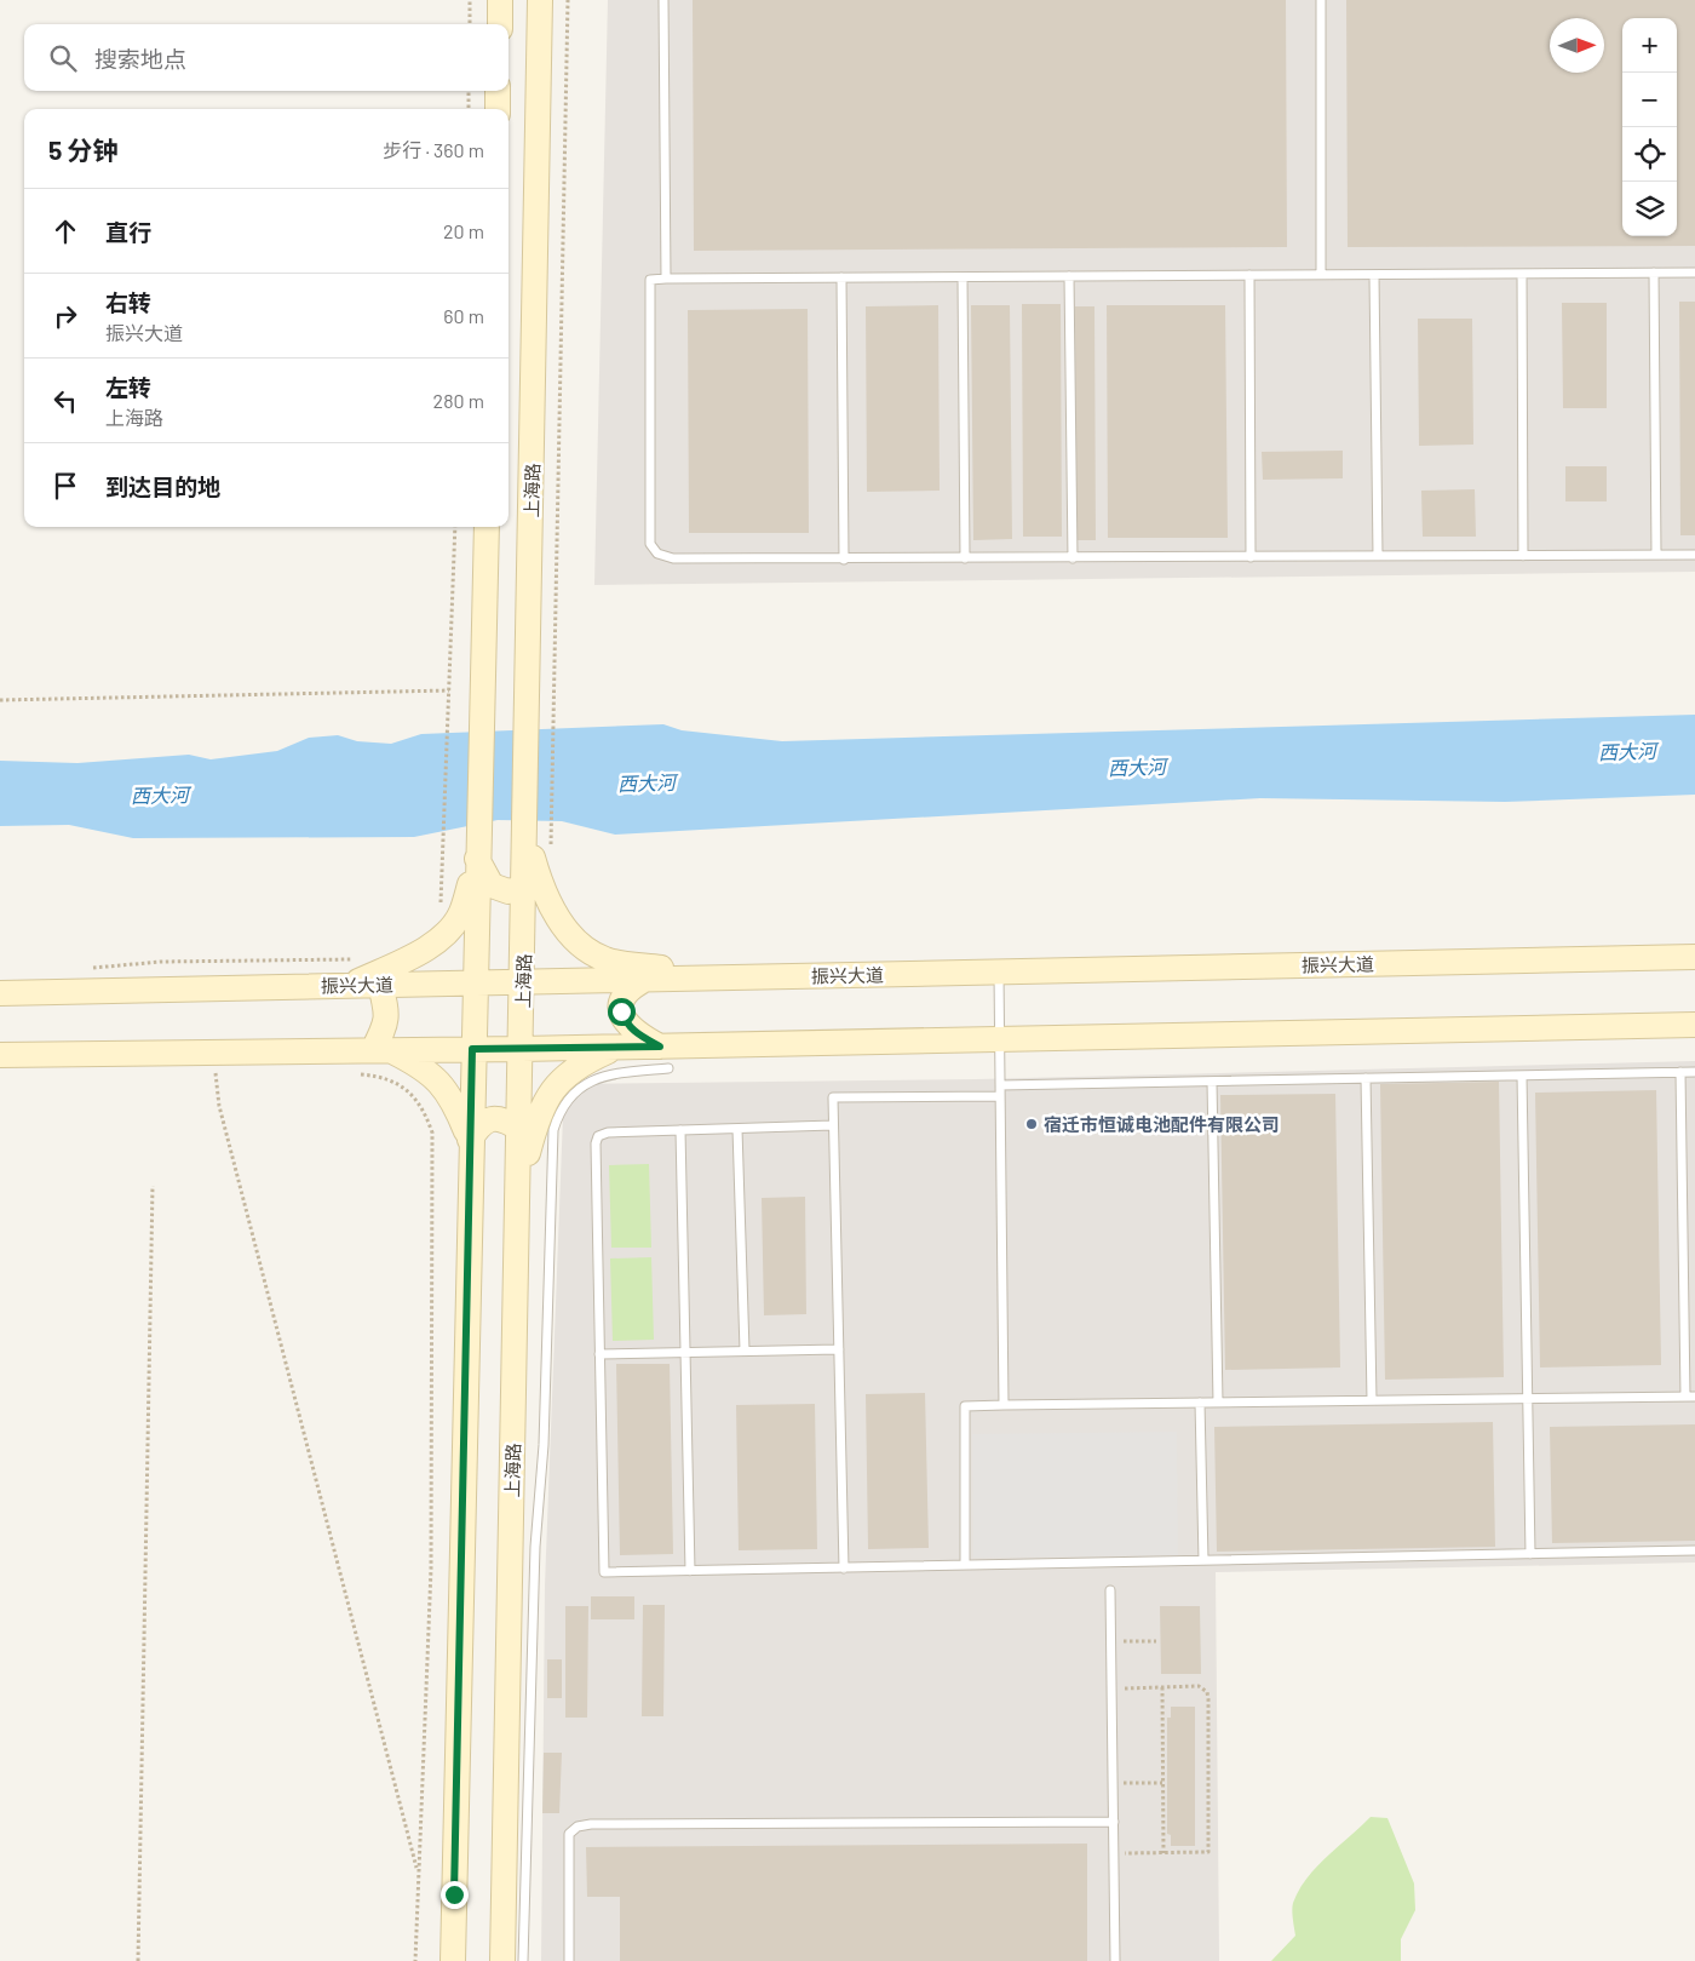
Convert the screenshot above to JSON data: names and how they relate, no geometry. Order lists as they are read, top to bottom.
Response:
{
  "streets": {
    "main road": ["上海路", "振兴大道"]
  },
  "crossings": [
    ["上海路", "振兴大道"]
  ],
  "water": ["西大河"],
  "places": ["宿迁市恒诚电池配件有限公司"],
  "north": "right",
  "page": {
    "map_buttons": ["+", "−"],
    "search": "搜索地点",
    "heading": ["5 分钟", "步行 · 360 m"],
    "list": [
      ["直行", "20 m"],
      ["右转", "振兴大道", "60 m"],
      ["左转", "上海路", "280 m"],
      "到达目的地"
    ]
  }
}
